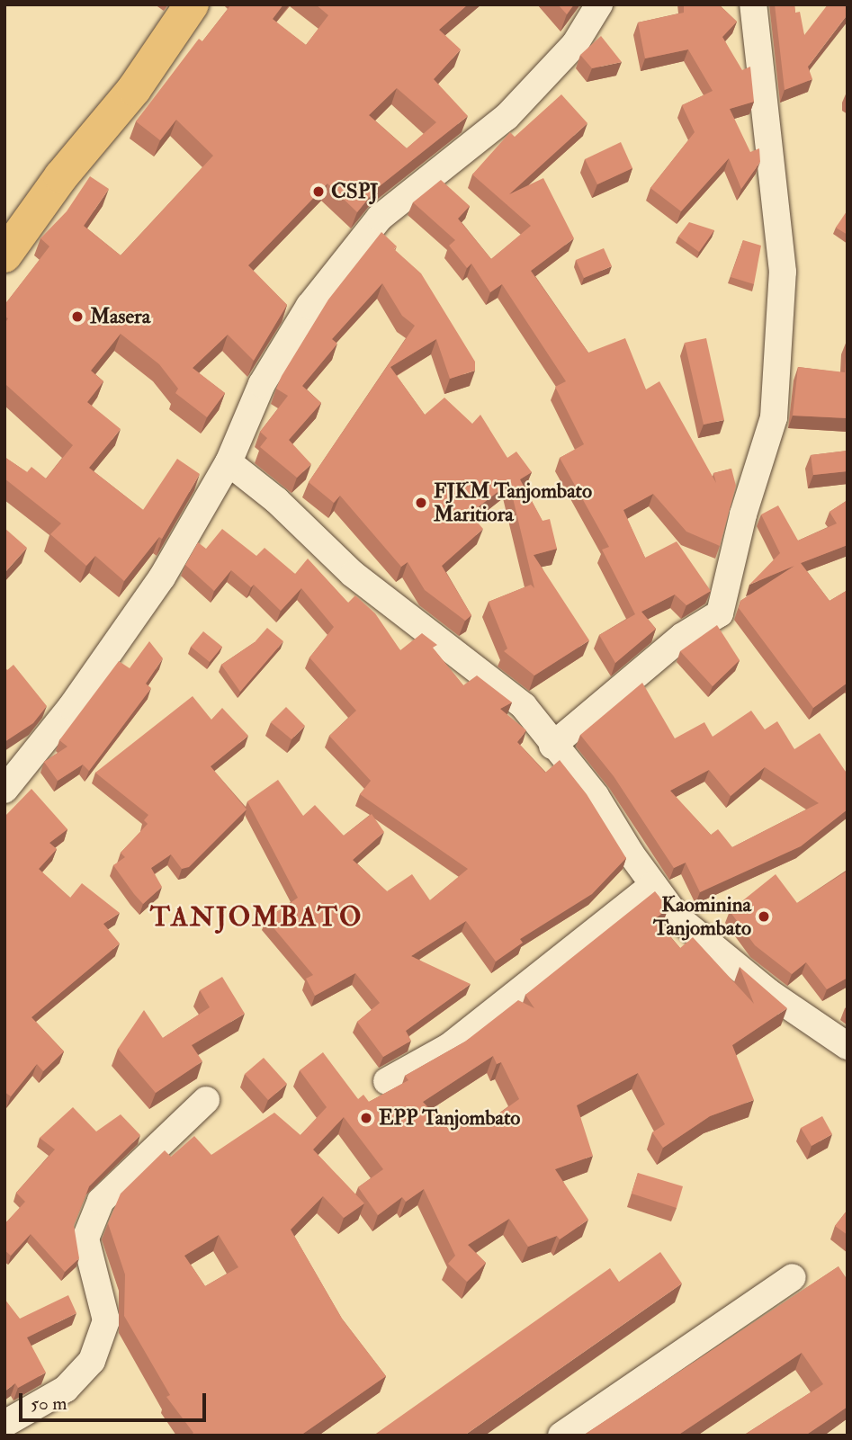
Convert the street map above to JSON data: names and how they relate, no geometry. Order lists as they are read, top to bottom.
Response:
{
  "districts": ["TANJOMBATO"],
  "places": [
    "CSPJ",
    "Masera",
    "FJKM Tanjombato Maritiora",
    "Kaominina Tanjombato",
    "EPP Tanjombato"
  ],
  "scale_bar": "50 m"
}
